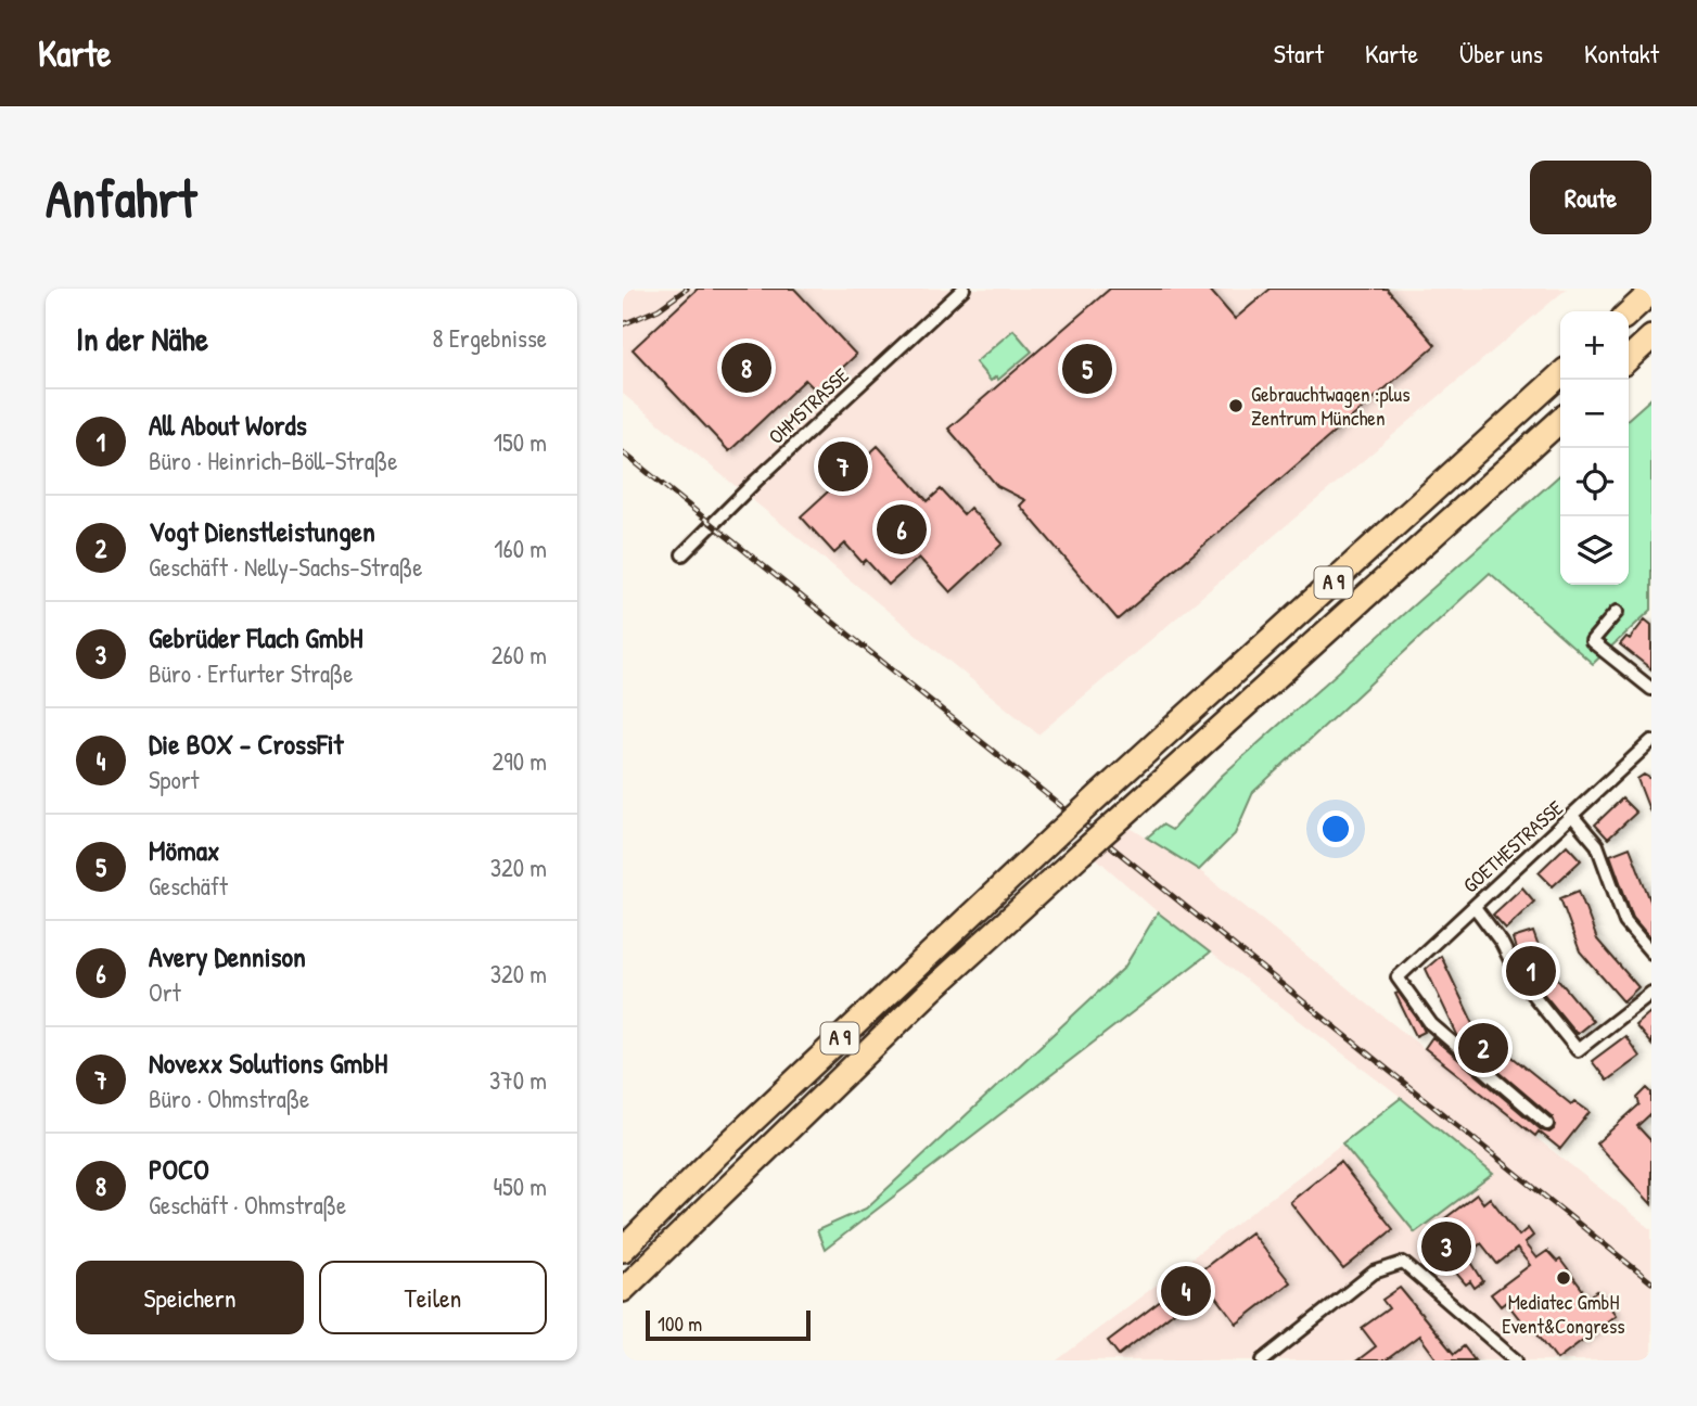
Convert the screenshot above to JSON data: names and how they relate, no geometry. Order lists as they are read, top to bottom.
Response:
{
  "streets": {
    "highway": ["A 9"],
    "street": ["OHMSTRASSE", "GOETHESTRASSE"]
  },
  "places": ["Gebrauchtwagen :plus Zentrum München", "Mediatec GmbH Event&Congress"],
  "scale_bar": "100 m",
  "page": {
    "header": "Karte",
    "nav": [
      "Start",
      "Karte",
      "Über uns",
      "Kontakt"
    ],
    "buttons": [
      "Route",
      ["Speichern", "Teilen"]
    ],
    "title": "Anfahrt",
    "heading": ["In der Nähe", "8 Ergebnisse"],
    "map_buttons": ["+", "−"],
    "pins": [
      "8",
      "5",
      "7",
      "6",
      "1",
      "2",
      "3",
      "4"
    ],
    "list": [
      {
        "mark": "1",
        "name": "All About Words",
        "note": "Büro · Heinrich-Böll-Straße",
        "value": "150 m"
      },
      {
        "mark": "2",
        "name": "Vogt Dienstleistungen",
        "note": "Geschäft · Nelly-Sachs-Straße",
        "value": "160 m"
      },
      {
        "mark": "3",
        "name": "Gebrüder Flach GmbH",
        "note": "Büro · Erfurter Straße",
        "value": "260 m"
      },
      {
        "mark": "4",
        "name": "Die BOX - CrossFit",
        "note": "Sport",
        "value": "290 m"
      },
      {
        "mark": "5",
        "name": "Mömax",
        "note": "Geschäft",
        "value": "320 m"
      },
      {
        "mark": "6",
        "name": "Avery Dennison",
        "note": "Ort",
        "value": "320 m"
      },
      {
        "mark": "7",
        "name": "Novexx Solutions GmbH",
        "note": "Büro · Ohmstraße",
        "value": "370 m"
      },
      {
        "mark": "8",
        "name": "POCO",
        "note": "Geschäft · Ohmstraße",
        "value": "450 m"
      }
    ],
    "scale": "100 m"
  }
}
